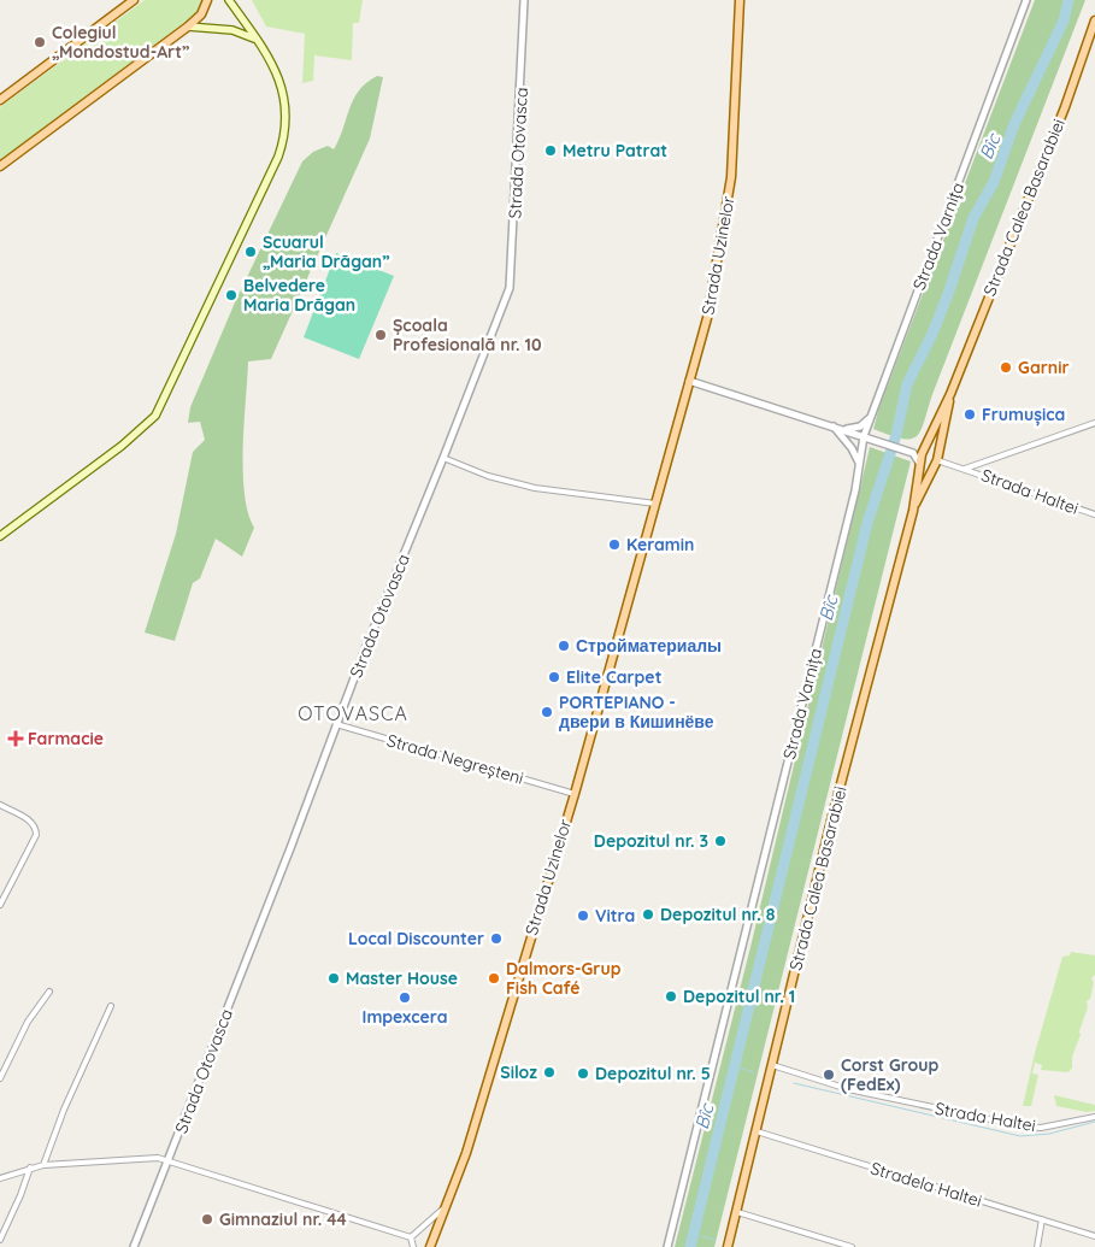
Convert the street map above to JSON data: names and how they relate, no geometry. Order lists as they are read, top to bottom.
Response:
{
  "streets": {
    "main road": ["Strada Calea Basarabiei", "Strada Uzinelor"],
    "street": [
      "Strada Otovasca",
      "Strada Varnița",
      "Strada Haltei",
      "Strada Negreșteni",
      "Stradela Haltei"
    ]
  },
  "crossings": [
    ["Strada Otovasca", "Strada Negreșteni"],
    ["Strada Calea Basarabiei", "Strada Haltei"],
    ["Strada Calea Basarabiei", "Stradela Haltei"],
    ["Strada Uzinelor", "Strada Negreșteni"]
  ],
  "districts": ["OTOVASCA"],
  "water": ["Bîc"],
  "places": {
    "other": [
      "Colegiul „Mondostud-Art”",
      "Metru Patrat",
      "Scuarul „Maria Drăgan”",
      "Belvedere Maria Drăgan",
      "Școala Profesională nr. 10",
      "Garnir",
      "Frumușica",
      "Keramin",
      "Стройматериалы",
      "Elite Carpet",
      "PORTEPIANO - двери в Кишинёве",
      "Depozitul nr. 3",
      "Depozitul nr. 8",
      "Vitra",
      "Local Discounter",
      "Master House",
      "Dalmors-Grup Fish Café",
      "Depozitul nr. 1",
      "Impexcera",
      "Siloz",
      "Depozitul nr. 5",
      "Corst Group (FedEx)",
      "Gimnaziul nr. 44"
    ],
    "health": ["Farmacie"]
  }
}
